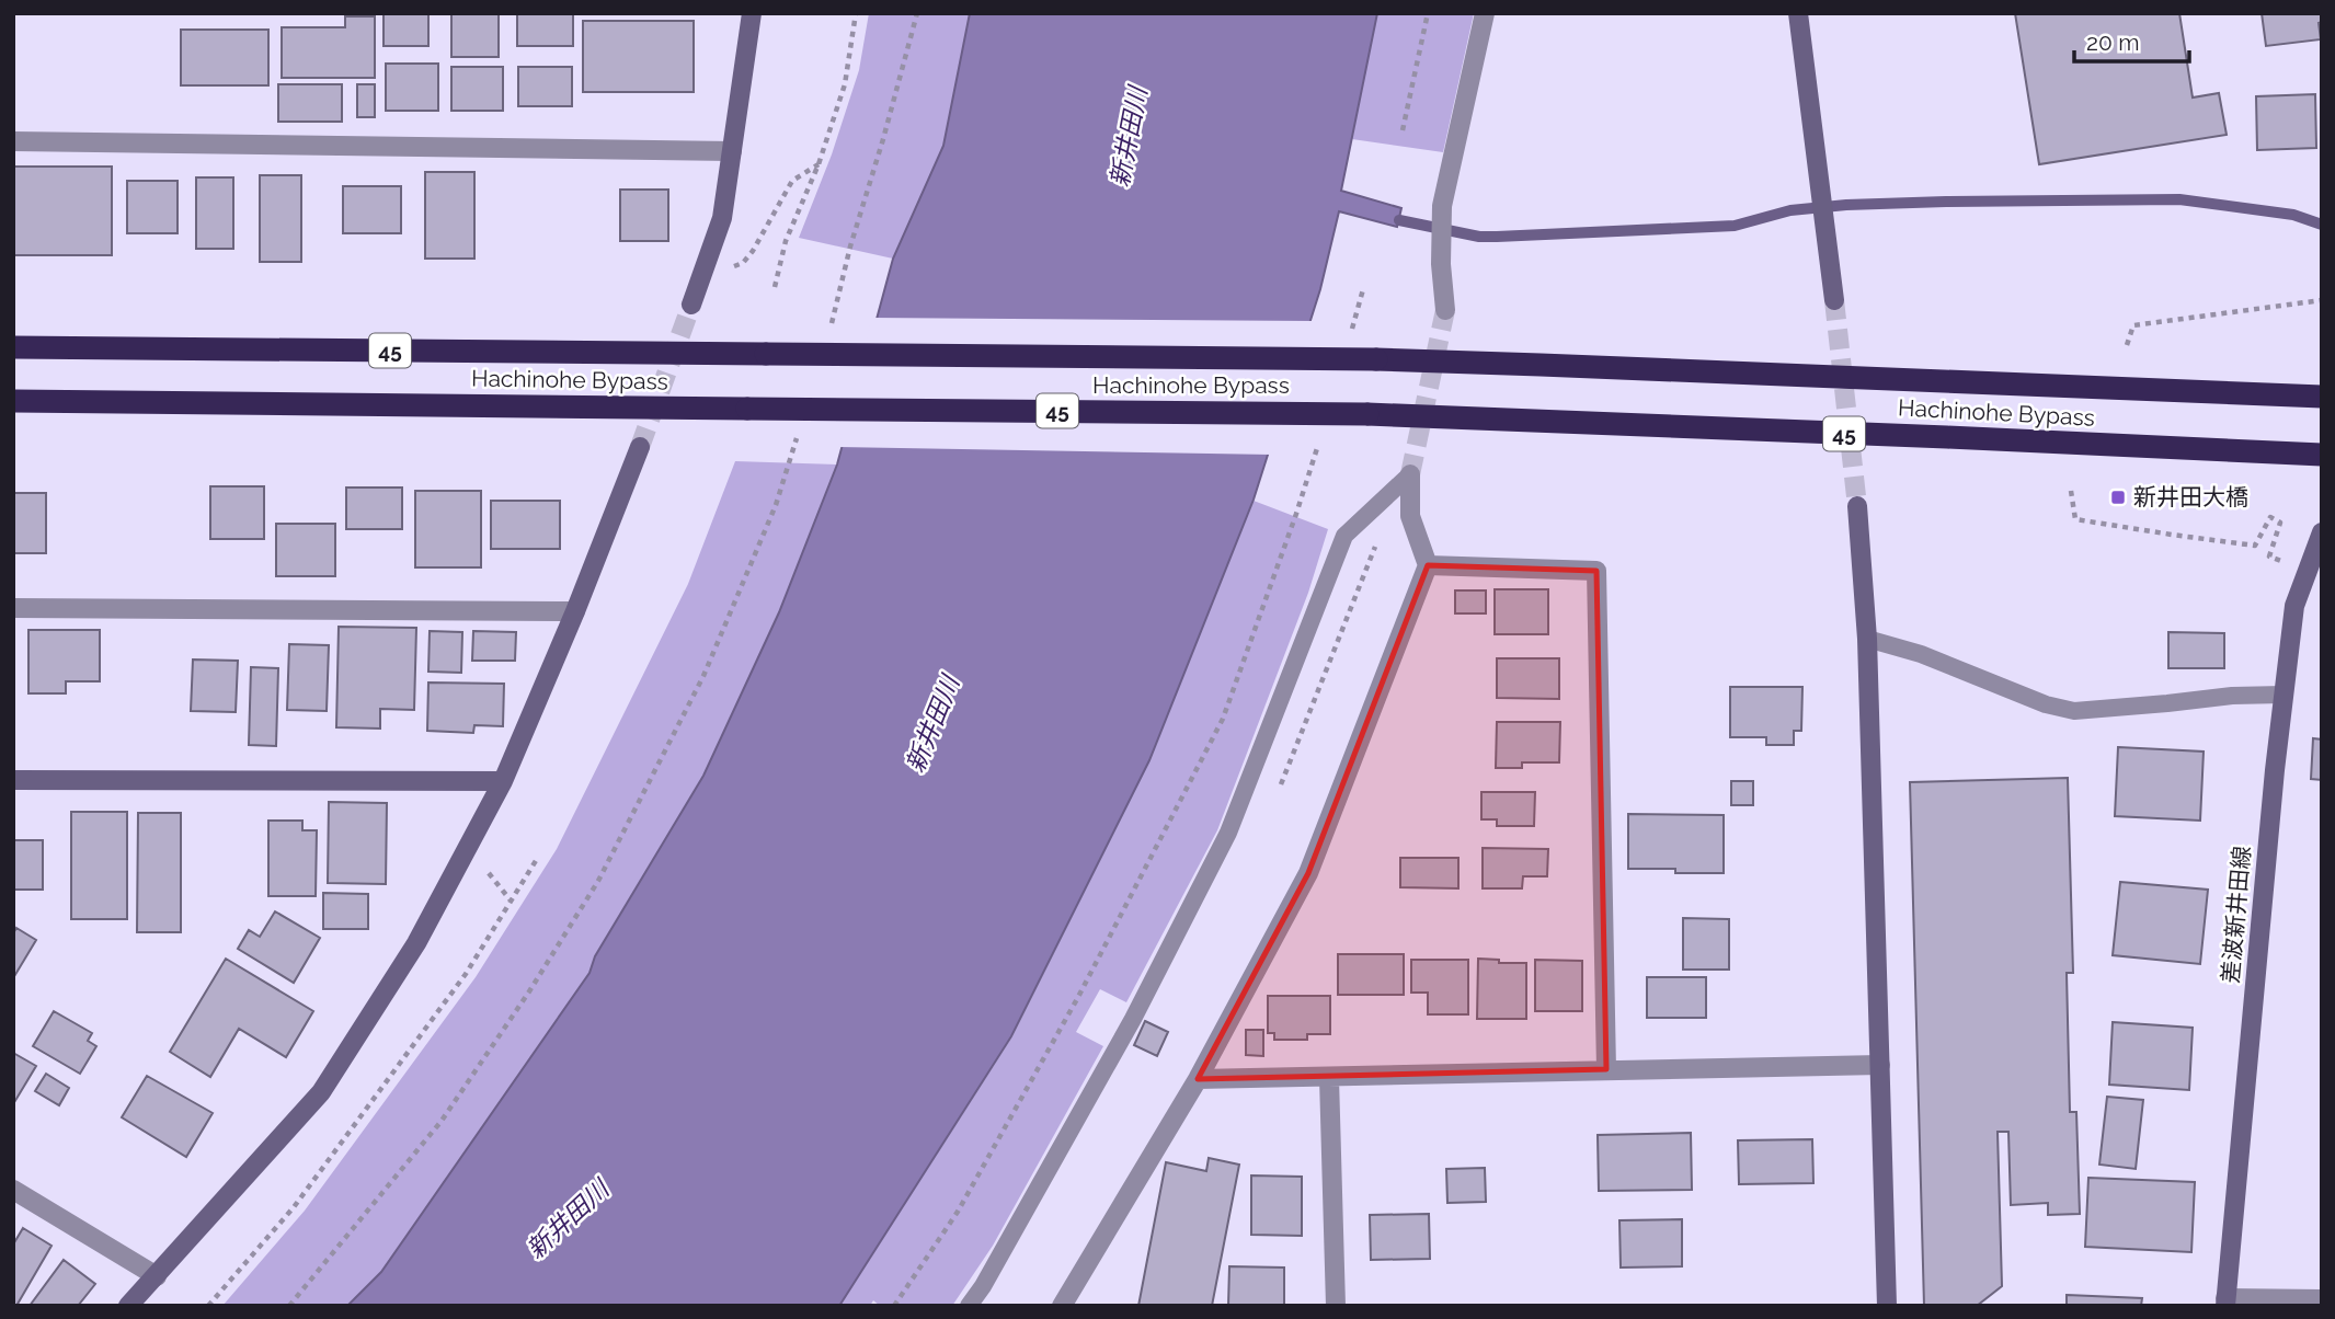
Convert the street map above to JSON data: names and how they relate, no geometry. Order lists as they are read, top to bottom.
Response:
{
  "streets": {
    "highway": ["45", "Hachinohe Bypass"],
    "street": ["差波新井田線"]
  },
  "water": ["新井田川"],
  "places": {
    "transit": ["新井田大橋"]
  },
  "scale_bar": "20 m"
}
